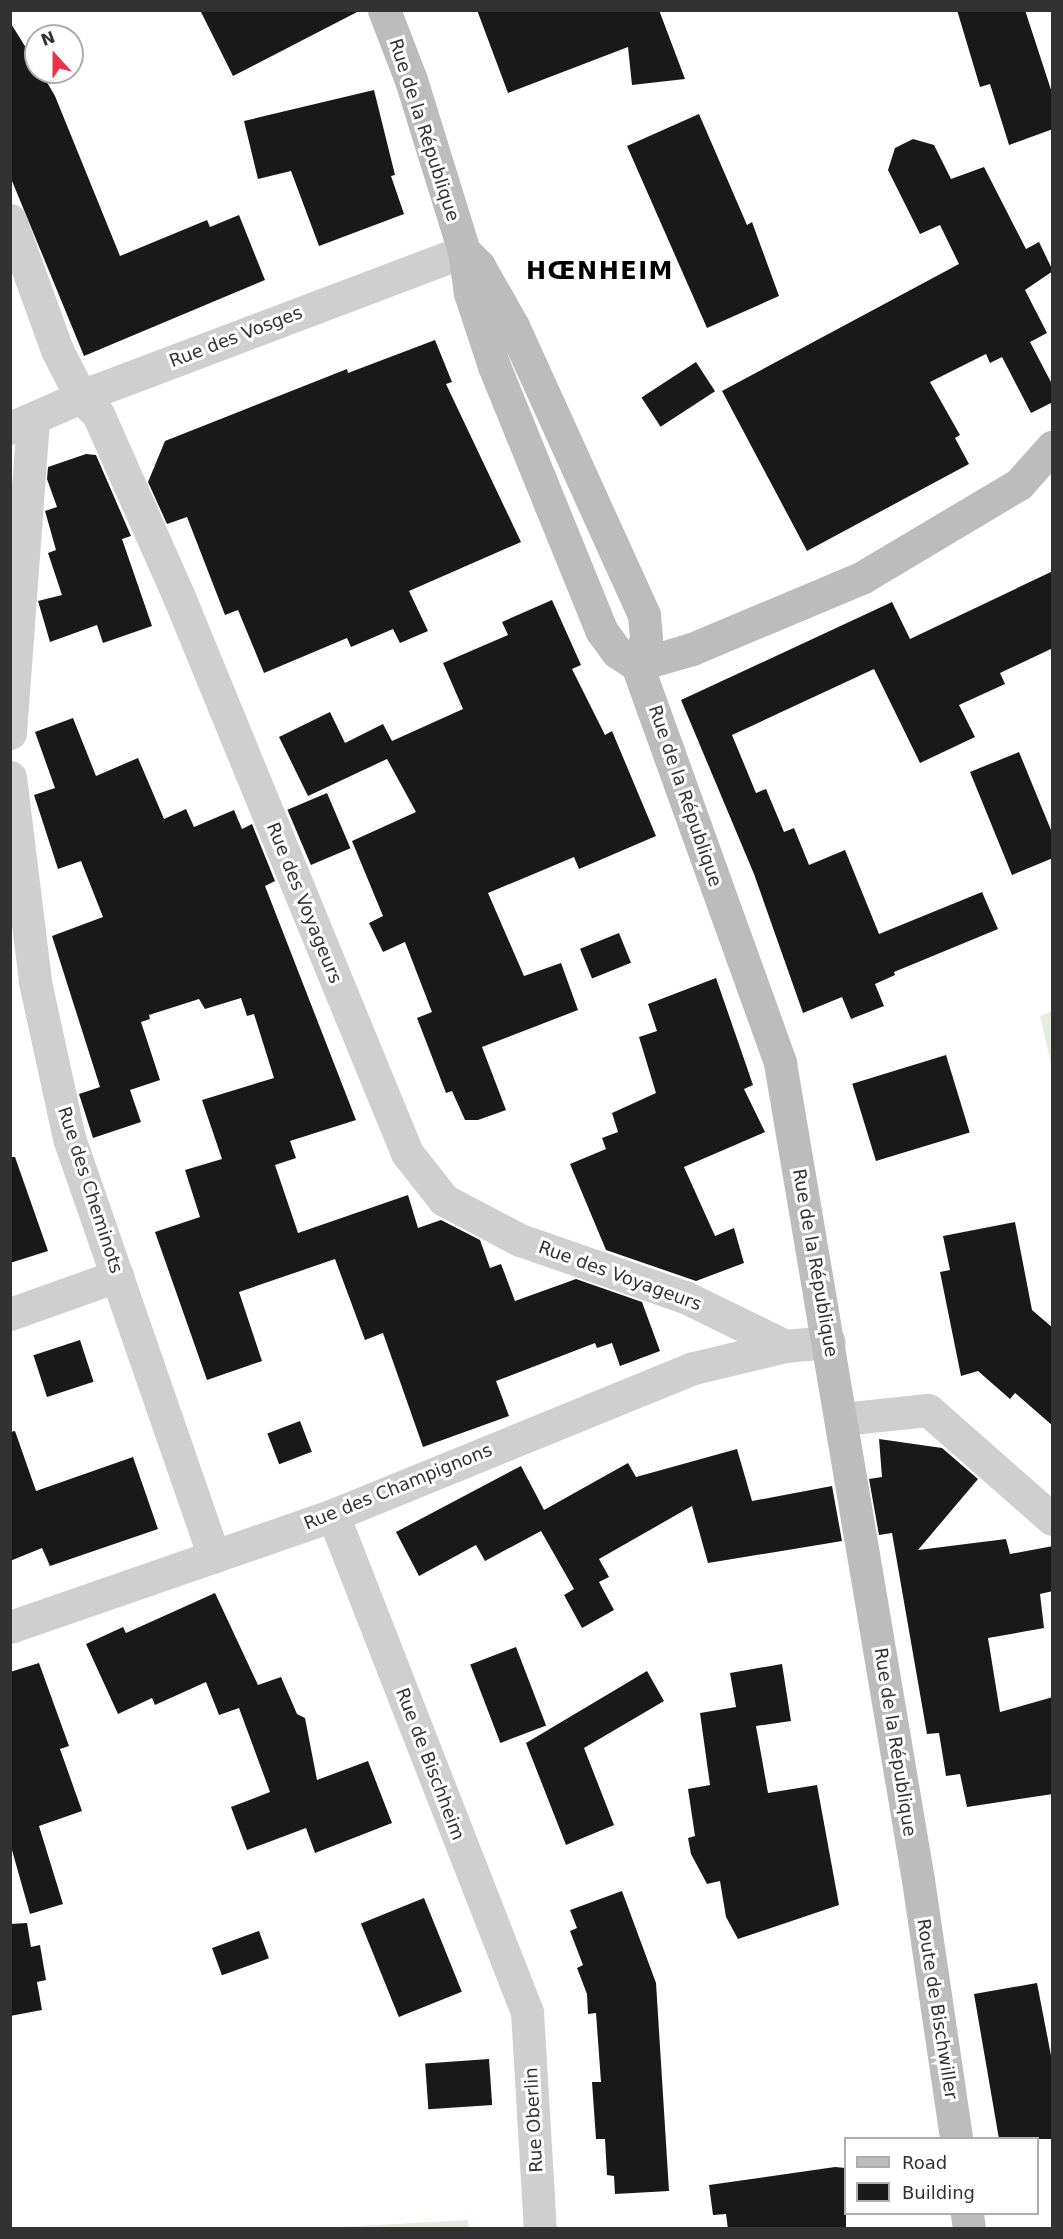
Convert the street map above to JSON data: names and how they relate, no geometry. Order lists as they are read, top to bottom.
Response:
{
  "streets": {
    "main road": ["Rue de la République", "Route de Bischwiller"],
    "street": [
      "Rue des Vosges",
      "Rue des Voyageurs",
      "Rue des Cheminots",
      "Rue des Champignons",
      "Rue de Bischheim",
      "Rue Oberlin"
    ]
  },
  "crossings": [
    ["Rue de la République", "Rue des Vosges"],
    ["Rue de la République", "Route de Bischwiller"],
    ["Rue des Vosges", "Rue des Voyageurs"],
    ["Rue des Voyageurs", "Rue des Champignons"],
    ["Rue des Cheminots", "Rue des Champignons"],
    ["Rue des Champignons", "Rue de Bischheim"],
    ["Rue de Bischheim", "Rue Oberlin"]
  ],
  "districts": ["HŒNHEIM"],
  "legend": ["Road", "Building"],
  "north": "top"
}
